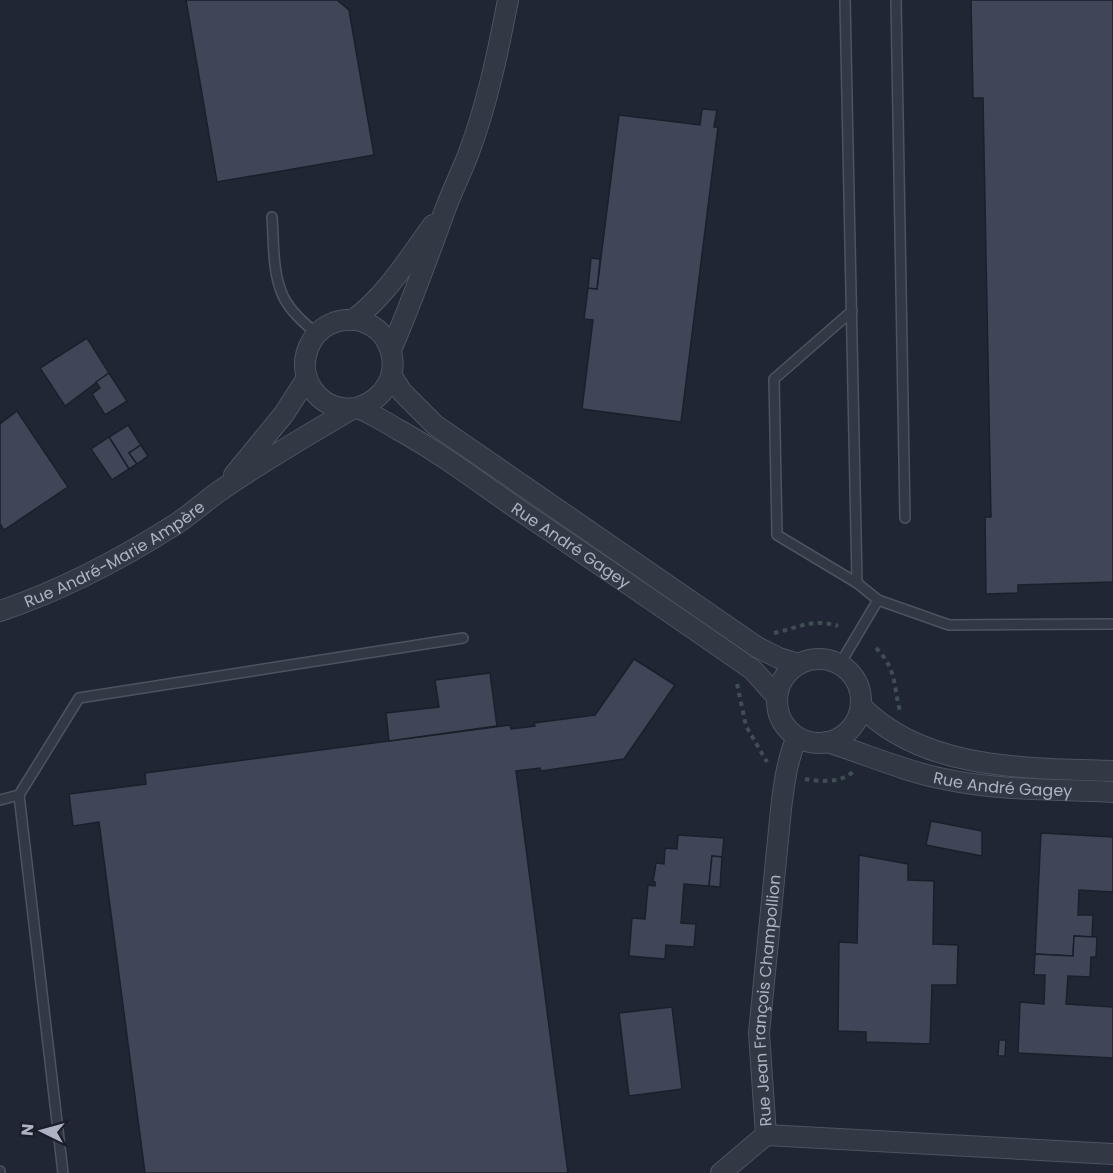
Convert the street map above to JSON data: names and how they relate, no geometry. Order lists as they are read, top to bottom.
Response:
{
  "streets": {
    "street": ["Rue André Gagey", "Rue André-Marie Ampère", "Rue Jean François Champollion"]
  },
  "crossings": [
    ["Rue André Gagey", "Rue André-Marie Ampère"],
    ["Rue André Gagey", "Rue Jean François Champollion"]
  ],
  "north": "left"
}
